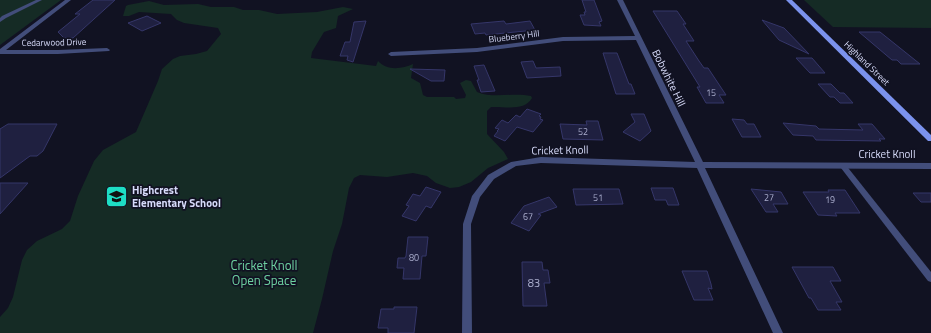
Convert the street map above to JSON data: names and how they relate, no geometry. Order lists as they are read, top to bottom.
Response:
{
  "streets": {
    "main road": ["Highland Street"],
    "street": [
      "Blueberry Hill",
      "Cedarwood Drive",
      "Bobwhite Hill",
      "Cricket Knoll"
    ]
  },
  "crossings": [
    ["Blueberry Hill", "Bobwhite Hill"],
    ["Bobwhite Hill", "Cricket Knoll"]
  ],
  "parks": ["Cricket Knoll Open Space"],
  "places": {
    "school or university": ["Highcrest Elementary School"]
  },
  "house_numbers": [
    "15",
    "52",
    "51",
    "27",
    "19",
    "67",
    "80",
    "83"
  ]
}
